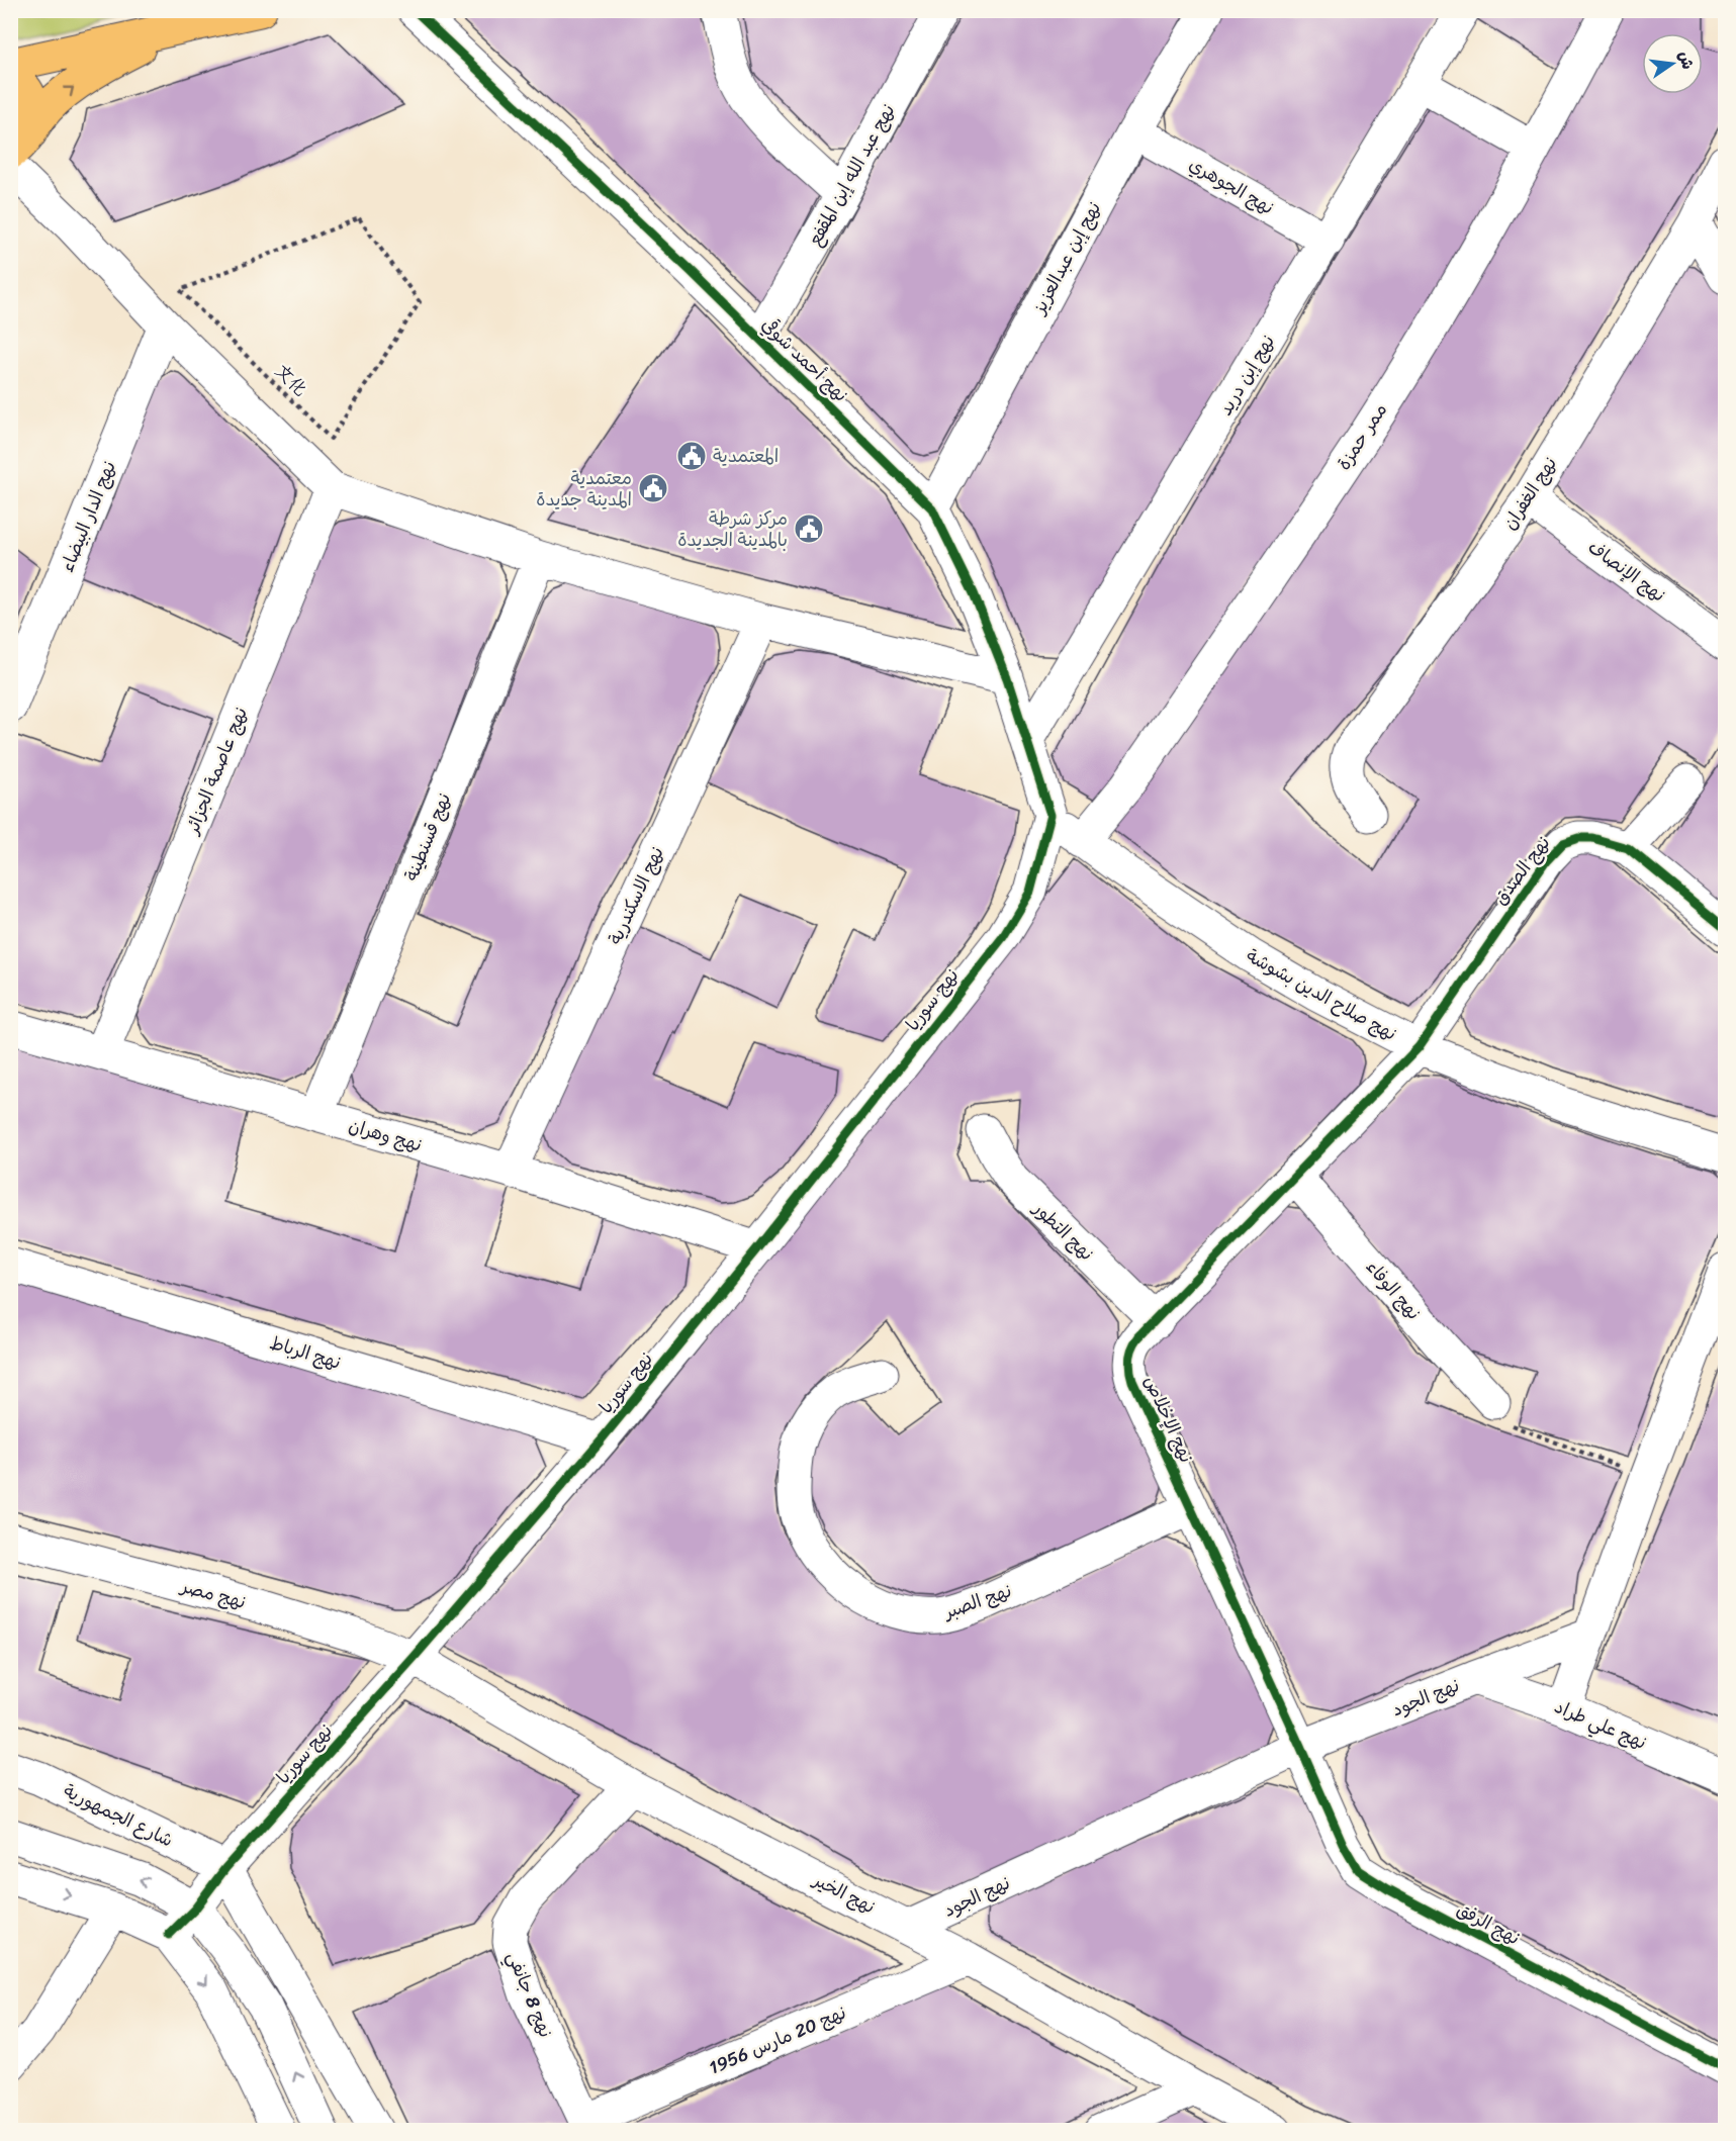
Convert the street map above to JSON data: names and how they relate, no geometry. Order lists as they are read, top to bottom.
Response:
{
  "streets": {
    "street": [
      "نهج عبد الله إبن المقفع",
      "نهج الجوهري",
      "نهج إبن عبدالعزيز",
      "نهج أحمد شوقي",
      "نهج إبن دريد",
      "ممر حمزة",
      "نهج الغفران",
      "نهج الدار البيضاء",
      "نهج الإنصاف",
      "نهج عاصمة الجزائر",
      "نهج قسنطينة",
      "نهج الصدق",
      "نهج الاسكندرية",
      "نهج صلاح الدين بشوشة",
      "نهج سوريا",
      "نهج وهران",
      "نهج التطور",
      "نهج الوفاء",
      "نهج الرباط",
      "نهج الإخلاص",
      "نهج مصر",
      "نهج الصبر",
      "نهج الجود",
      "نهج علي طراد",
      "شارع الجمهورية",
      "نهج الخير",
      "نهج الرفق",
      "نهج 8 جانفي",
      "نهج 20 مارس 1956"
    ],
    "path": ["文化"]
  },
  "crossings": [
    ["نهج عبد الله إبن المقفع", "نهج أحمد شوقي"],
    ["نهج الجوهري", "نهج إبن عبدالعزيز"],
    ["نهج الجوهري", "نهج إبن دريد"],
    ["نهج إبن عبدالعزيز", "نهج أحمد شوقي"],
    ["نهج أحمد شوقي", "نهج إبن دريد"],
    ["نهج أحمد شوقي", "نهج صلاح الدين بشوشة"],
    ["نهج أحمد شوقي", "نهج سوريا"],
    ["ممر حمزة", "نهج صلاح الدين بشوشة"],
    ["نهج الغفران", "نهج الإنصاف"],
    ["نهج عاصمة الجزائر", "نهج وهران"],
    ["نهج قسنطينة", "نهج وهران"],
    ["نهج الصدق", "نهج صلاح الدين بشوشة"],
    ["نهج الصدق", "نهج الإخلاص"],
    ["نهج الاسكندرية", "نهج وهران"],
    ["نهج صلاح الدين بشوشة", "نهج سوريا"],
    ["نهج صلاح الدين بشوشة", "نهج الإخلاص"],
    ["نهج سوريا", "نهج وهران"],
    ["نهج سوريا", "نهج الرباط"],
    ["نهج سوريا", "نهج مصر"],
    ["نهج سوريا", "شارع الجمهورية"],
    ["نهج سوريا", "نهج الخير"],
    ["نهج التطور", "نهج الإخلاص"],
    ["نهج الوفاء", "نهج الإخلاص"],
    ["نهج الإخلاص", "نهج الصبر"],
    ["نهج الإخلاص", "نهج الجود"],
    ["نهج الإخلاص", "نهج الرفق"],
    ["نهج مصر", "نهج الخير"],
    ["نهج الجود", "نهج علي طراد"],
    ["نهج الجود", "نهج الخير"],
    ["نهج الجود", "نهج الرفق"],
    ["نهج الخير", "نهج 8 جانفي"],
    ["نهج الخير", "نهج 20 مارس 1956"],
    ["نهج 8 جانفي", "نهج 20 مارس 1956"]
  ],
  "places": {
    "public building": ["المعتمدية", "معتمدية المدينة جديدة", "مركز شرطة بالمدينة الجديدة"]
  },
  "north": "right"
}
